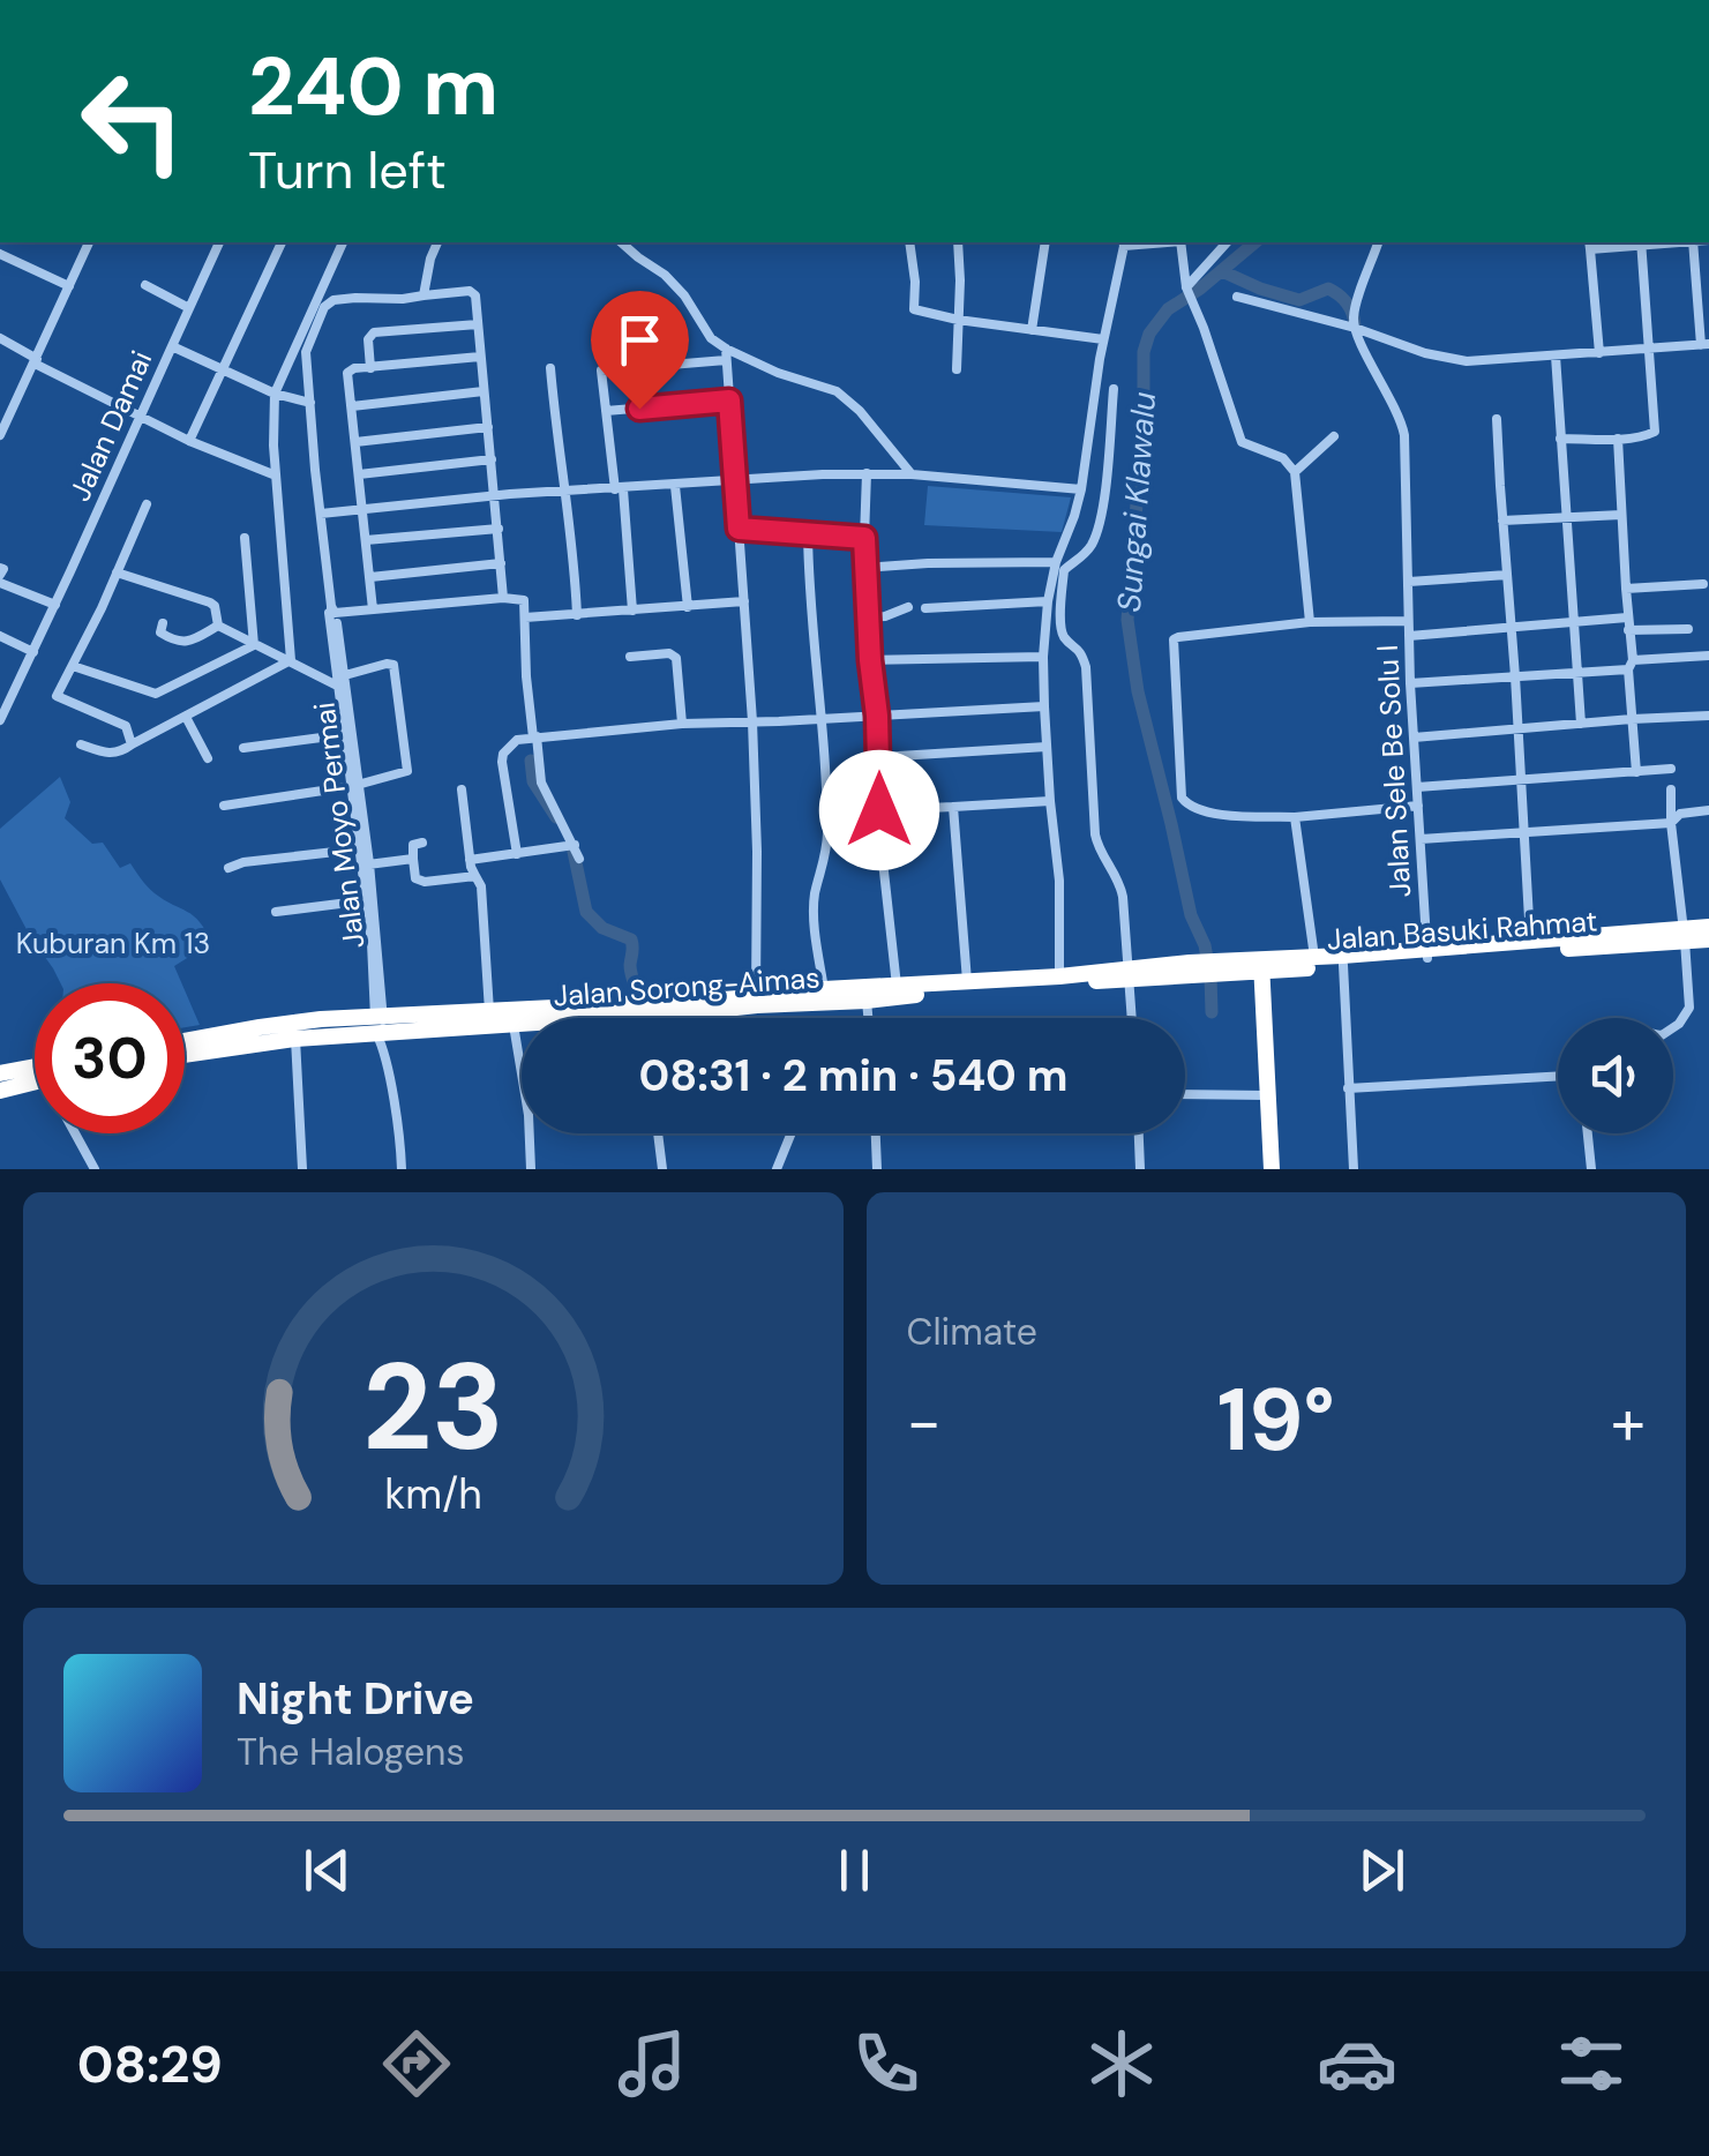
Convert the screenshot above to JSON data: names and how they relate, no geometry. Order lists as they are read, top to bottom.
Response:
{
  "streets": {
    "highway": ["Jalan Basuki Rahmat", "Jalan Sorong-Aimas"],
    "street": ["Jalan Damai", "Jalan Sele Be Solu I", "Jalan Moyo Permai"]
  },
  "crossings": [
    ["Jalan Sele Be Solu I", "Jalan Basuki Rahmat"],
    ["Jalan Moyo Permai", "Jalan Sorong-Aimas"],
    ["Jalan Basuki Rahmat", "Jalan Sorong-Aimas"]
  ],
  "water": ["Sungai Klawalu"],
  "parks": ["Kuburan Km 13"],
  "page": {
    "turn": ["240 m", "Turn left"],
    "limit": "30",
    "trip": "08:31 · 2 min · 540 m",
    "tile": "Climate",
    "heat": ["−", "19°", "+"],
    "song": ["Night Drive", "The Halogens"],
    "tabs": "08:29",
    "gauge": ["23", "km/h"]
  }
}
